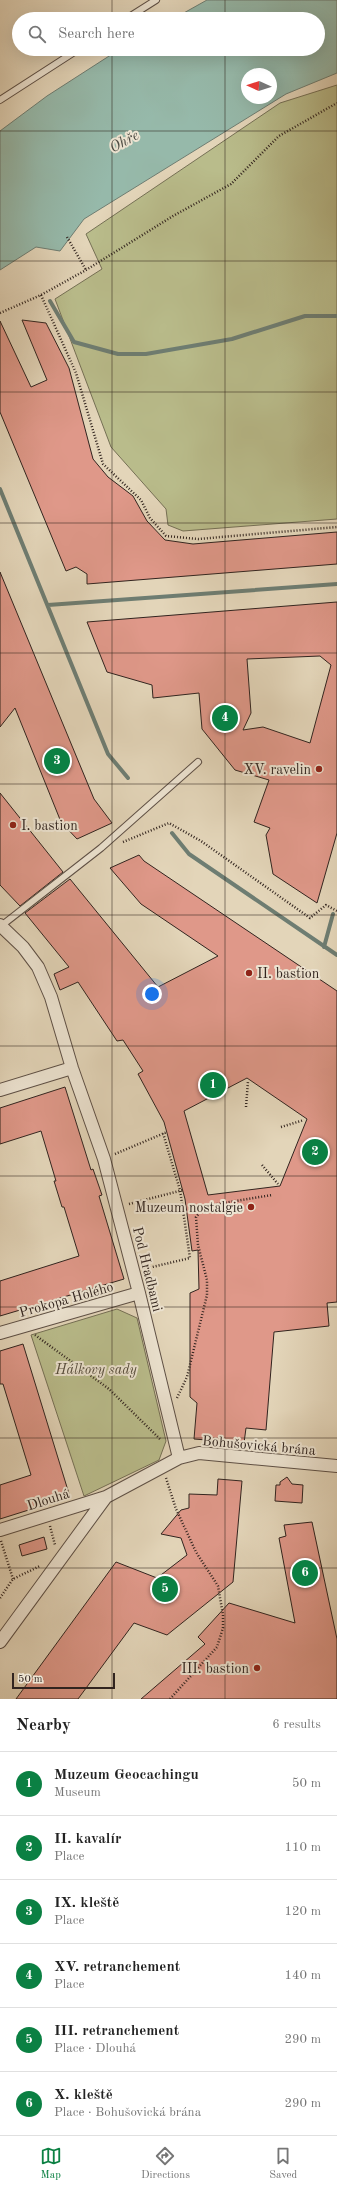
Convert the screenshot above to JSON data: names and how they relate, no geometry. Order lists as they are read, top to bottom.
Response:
{
  "streets": {
    "street": [
      "Pod Hradbami",
      "Prokopa Holého",
      "Bohušovická brána",
      "Dlouhá"
    ]
  },
  "crossings": [
    ["Pod Hradbami", "Prokopa Holého"],
    ["Pod Hradbami", "Bohušovická brána"],
    ["Bohušovická brána", "Dlouhá"]
  ],
  "water": ["Ohře"],
  "parks": ["Hálkovy sady"],
  "places": [
    "XV. ravelin",
    "I. bastion",
    "II. bastion",
    "Muzeum nostalgie",
    "III. bastion"
  ],
  "scale_bar": "50 m",
  "north": "left",
  "page": {
    "search": "Search here",
    "pins": [
      "4",
      "3",
      "1",
      "2",
      "6",
      "5"
    ],
    "scale": "50 m",
    "heading": ["Nearby", "6 results"],
    "list": [
      {
        "mark": "1",
        "name": "Muzeum Geocachingu",
        "note": "Museum",
        "value": "50 m"
      },
      {
        "mark": "2",
        "name": "II. kavalír",
        "note": "Place",
        "value": "110 m"
      },
      {
        "mark": "3",
        "name": "IX. kleště",
        "note": "Place",
        "value": "120 m"
      },
      {
        "mark": "4",
        "name": "XV. retranchement",
        "note": "Place",
        "value": "140 m"
      },
      {
        "mark": "5",
        "name": "III. retranchement",
        "note": "Place · Dlouhá",
        "value": "290 m"
      },
      {
        "mark": "6",
        "name": "X. kleště",
        "note": "Place · Bohušovická brána",
        "value": "290 m"
      }
    ],
    "nav": ["Map", "Directions", "Saved"]
  }
}
